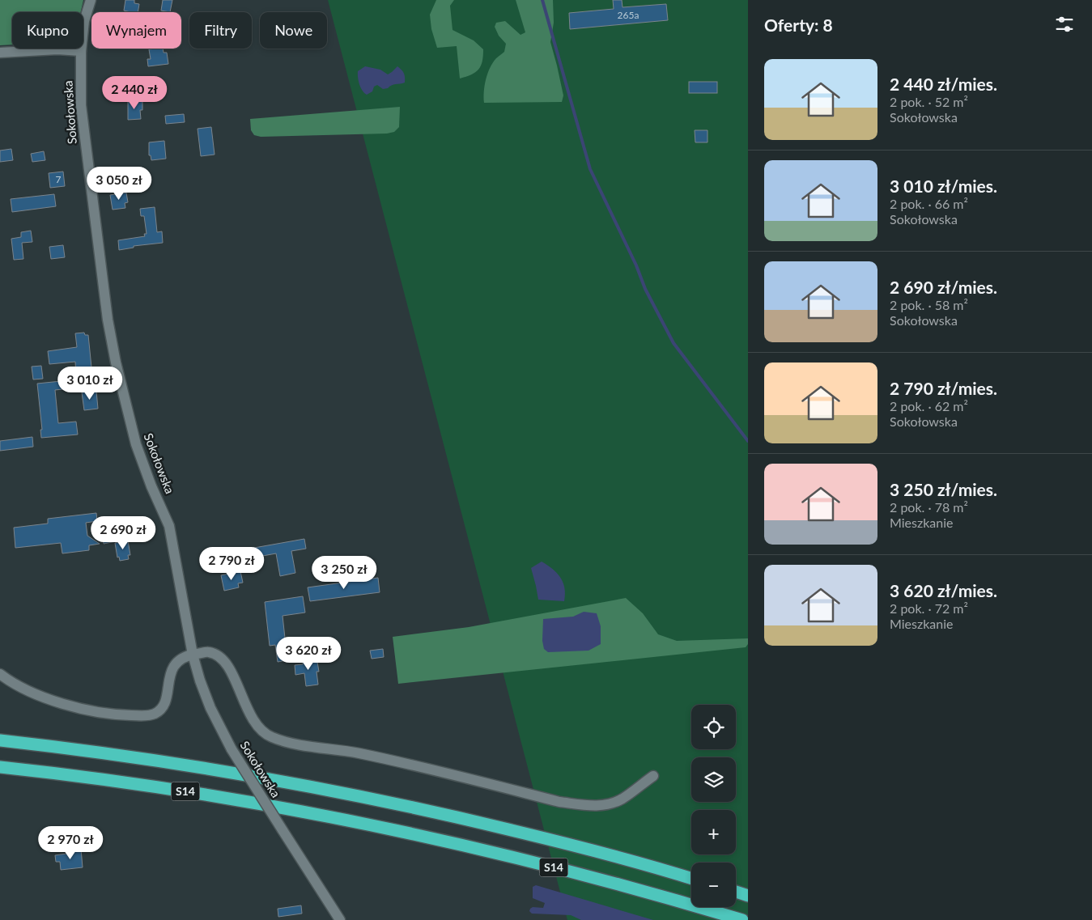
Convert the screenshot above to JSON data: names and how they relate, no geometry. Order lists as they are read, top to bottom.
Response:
{
  "streets": {
    "highway": ["S14"],
    "street": ["Sokołowska"]
  },
  "house_numbers": ["265a", "7"],
  "page": {
    "heading": "Oferty: 8",
    "chip": [
      "Kupno",
      "Wynajem",
      "Filtry",
      "Nowe"
    ],
    "list": [
      {
        "name": "2 440 zł/mies.",
        "note": "2 pok. · 52 m² · Sokołowska"
      },
      {
        "name": "3 010 zł/mies.",
        "note": "2 pok. · 66 m² · Sokołowska"
      },
      {
        "name": "2 690 zł/mies.",
        "note": "2 pok. · 58 m² · Sokołowska"
      },
      {
        "name": "2 790 zł/mies.",
        "note": "2 pok. · 62 m² · Sokołowska"
      },
      {
        "name": "3 250 zł/mies.",
        "note": "2 pok. · 78 m² · Mieszkanie"
      },
      {
        "name": "3 620 zł/mies.",
        "note": "2 pok. · 72 m² · Mieszkanie"
      }
    ],
    "price": [
      "2 440 zł",
      "3 050 zł",
      "3 010 zł",
      "2 690 zł",
      "2 790 zł",
      "3 250 zł",
      "3 620 zł",
      "2 970 zł"
    ],
    "map_buttons": ["+", "−"]
  }
}
